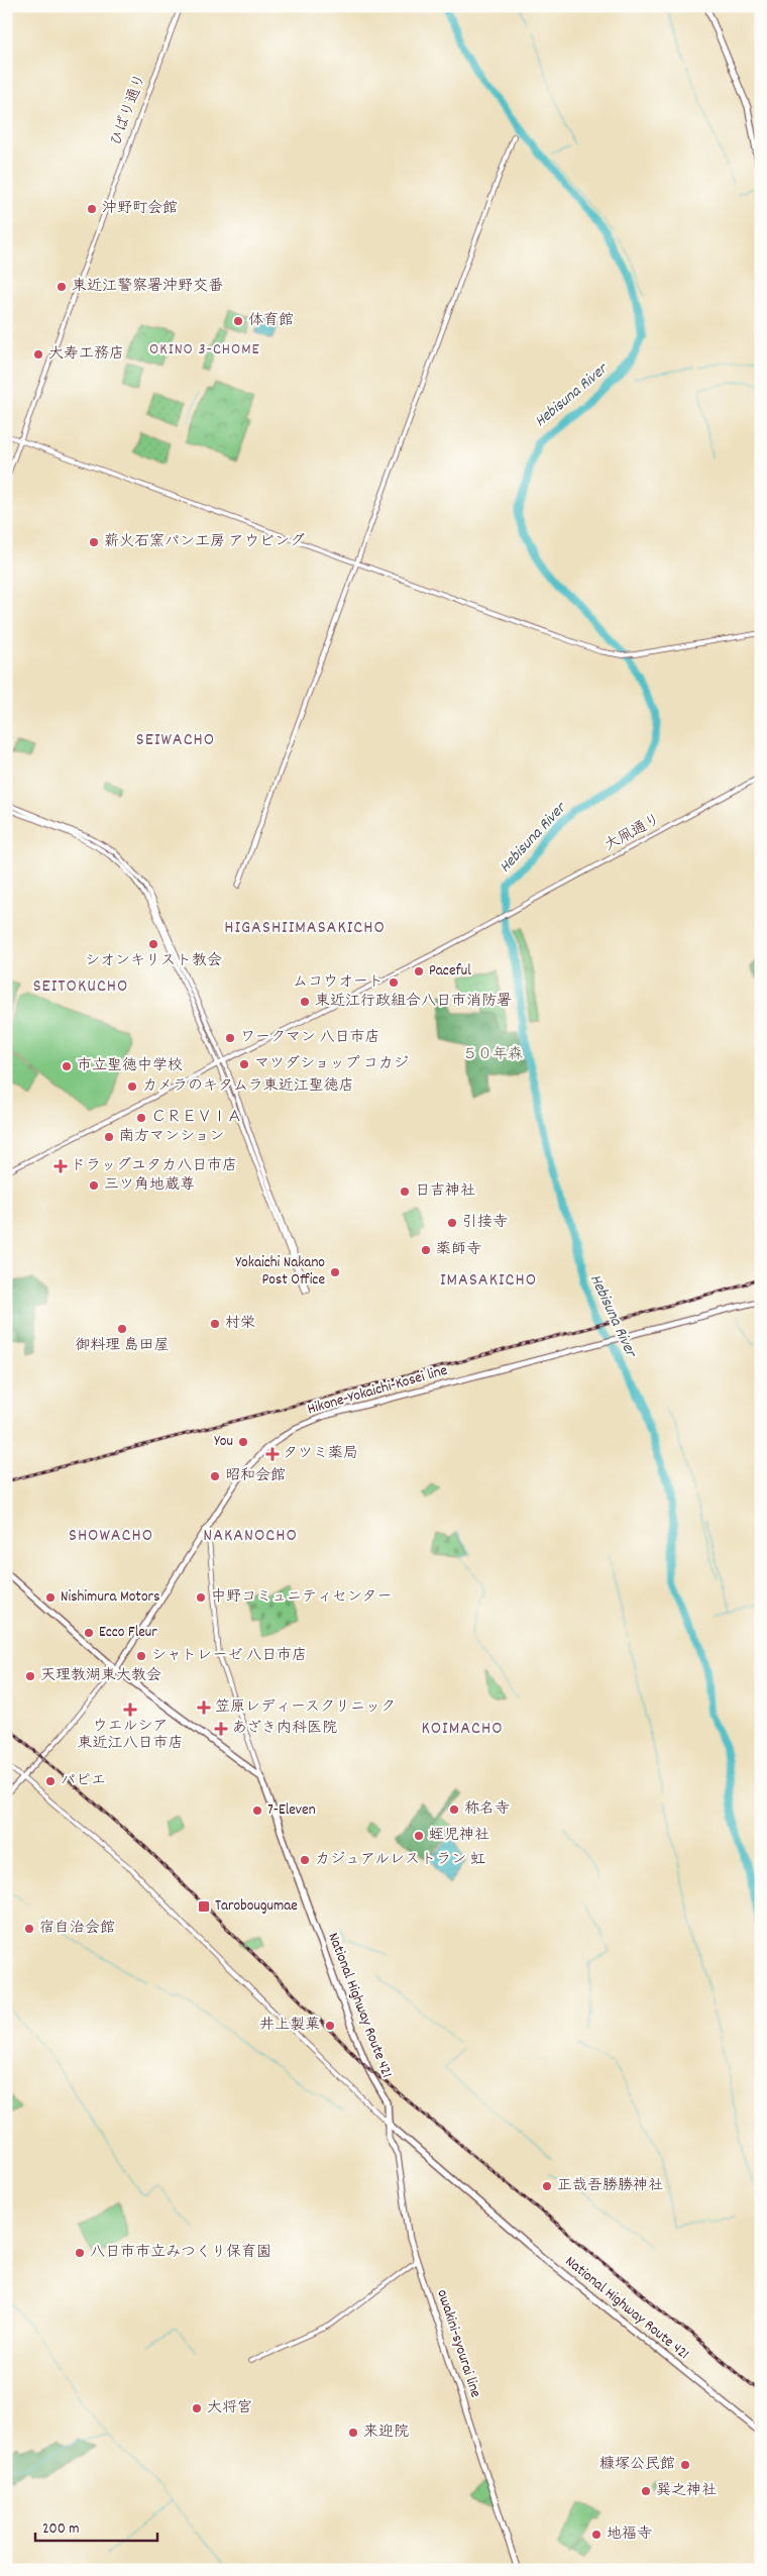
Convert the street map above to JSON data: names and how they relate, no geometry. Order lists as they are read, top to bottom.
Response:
{
  "streets": {
    "highway": ["National Highway Route 421"],
    "main road": ["Hikone-Yokaichi-Kosei line", "owakini-syourai line"],
    "street": ["ひばり通り", "大凧通り"]
  },
  "crossings": [
    ["National Highway Route 421", "owakini-syourai line"]
  ],
  "districts": [
    "OKINO 3-CHOME",
    "SEIWACHO",
    "HIGASHIIMASAKICHO",
    "SEITOKUCHO",
    "IMASAKICHO",
    "SHOWACHO",
    "NAKANOCHO",
    "KOIMACHO"
  ],
  "water": ["Hebisuna River"],
  "parks": ["５０年森"],
  "places": {
    "other": [
      "沖野町会館",
      "東近江警察署沖野交番",
      "体育館",
      "大寿工務店",
      "薪火石窯パン工房 アウビング",
      "シオンキリスト教会",
      "Paceful",
      "ムコウオート",
      "東近江行政組合八日市消防署",
      "ワークマン 八日市店",
      "マツダショップ コカジ",
      "市立聖徳中学校",
      "カメラのキタムラ東近江聖徳店",
      "ＣＲＥＶＩＡ",
      "南方マンション",
      "三ツ角地蔵尊",
      "日吉神社",
      "引接寺",
      "薬師寺",
      "Yokaichi Nakano Post Office",
      "村栄",
      "御料理 島田屋",
      "You",
      "昭和会館",
      "Nishimura Motors",
      "中野コミュニティセンター",
      "Ecco Fleur",
      "シャトレーゼ 八日市店",
      "天理教湖東大教会",
      "パピエ",
      "称名寺",
      "7-Eleven",
      "蛭児神社",
      "カジュアルレストラン 虹",
      "宿自治会館",
      "井上製菓",
      "正哉吾勝勝神社",
      "八日市市立みつくり保育園",
      "大将宮",
      "来迎院",
      "糠塚公民館",
      "巽之神社",
      "地福寺"
    ],
    "health": [
      "ドラッグユタカ八日市店",
      "タツミ薬局",
      "笠原レディースクリニック",
      "ウエルシア 東近江八日市店",
      "あざき内科医院"
    ],
    "transit": ["Tarobougumae"]
  },
  "scale_bar": "200 m"
}
